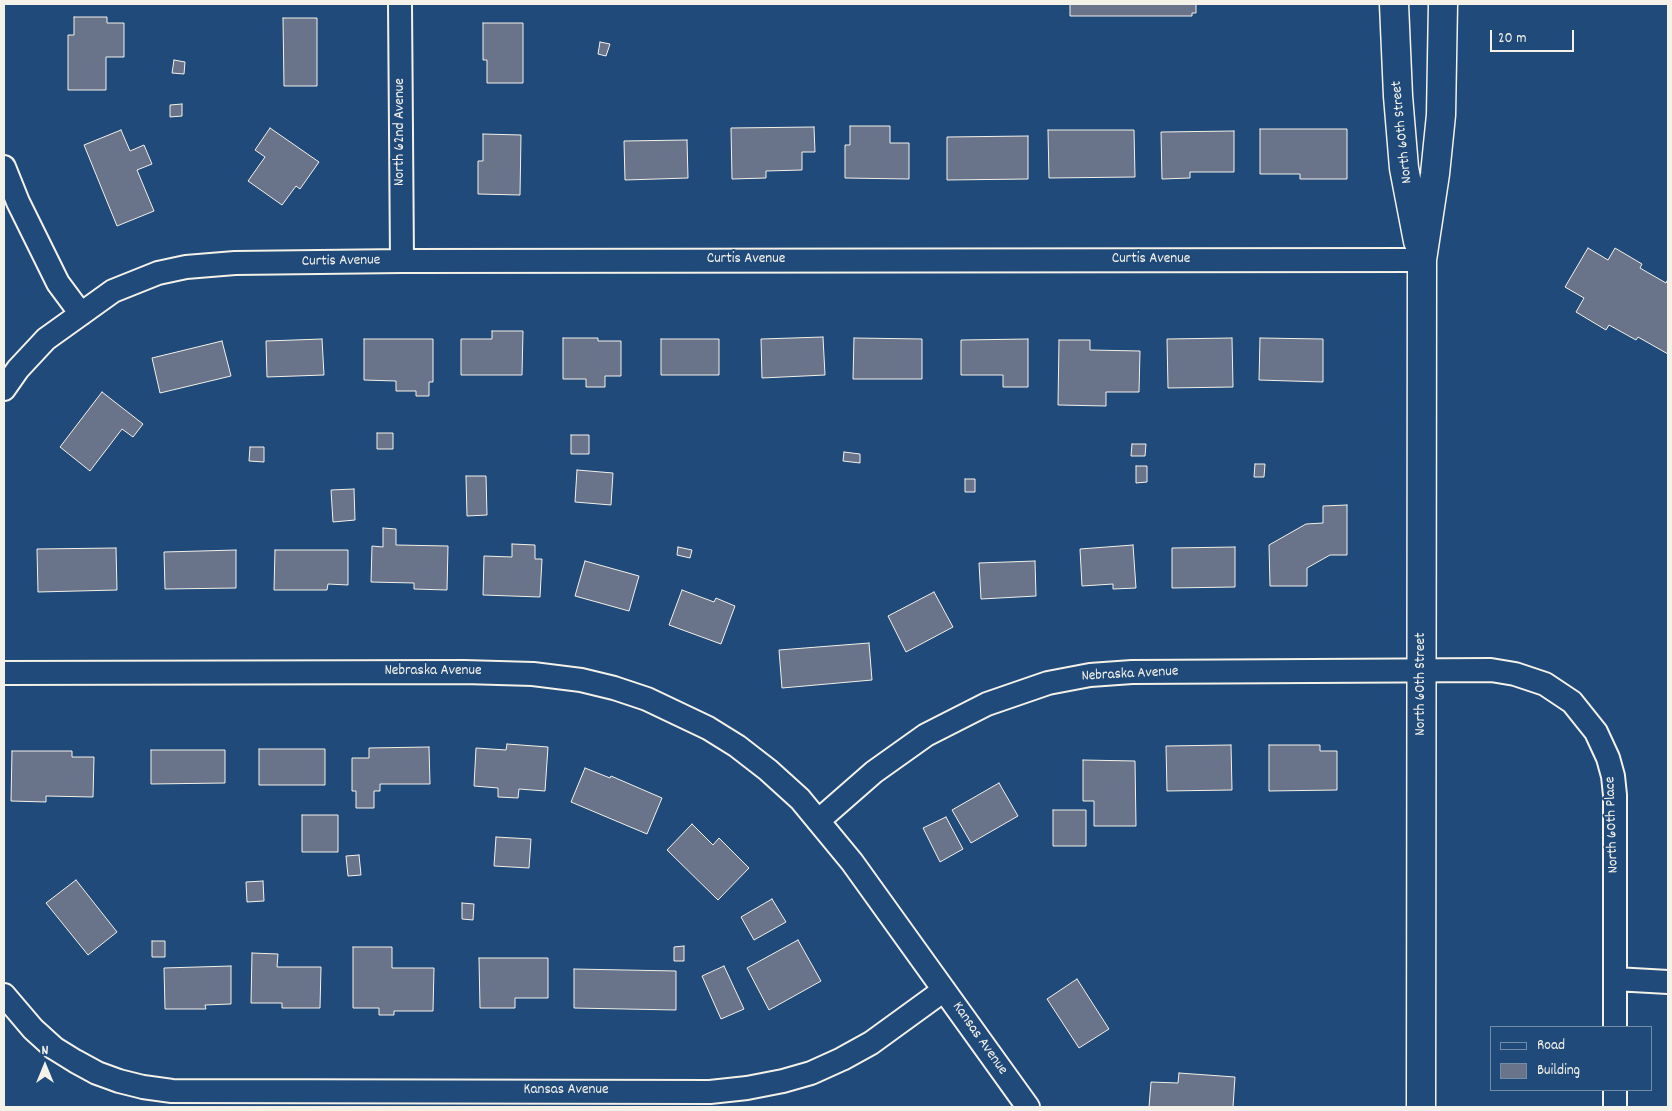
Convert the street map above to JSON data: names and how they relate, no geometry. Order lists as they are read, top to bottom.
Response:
{
  "streets": {
    "main road": ["North 60th Street"],
    "street": [
      "North 62nd Avenue",
      "Curtis Avenue",
      "Nebraska Avenue",
      "North 60th Place",
      "Kansas Avenue"
    ]
  },
  "crossings": [
    ["North 62nd Avenue", "Curtis Avenue"],
    ["North 60th Street", "Curtis Avenue"],
    ["North 60th Street", "Nebraska Avenue"],
    ["North 60th Street", "North 60th Place"],
    ["Nebraska Avenue", "North 60th Place"],
    ["Nebraska Avenue", "Kansas Avenue"]
  ],
  "legend": ["Road", "Building"],
  "scale_bar": "20 m",
  "north": "top"
}
